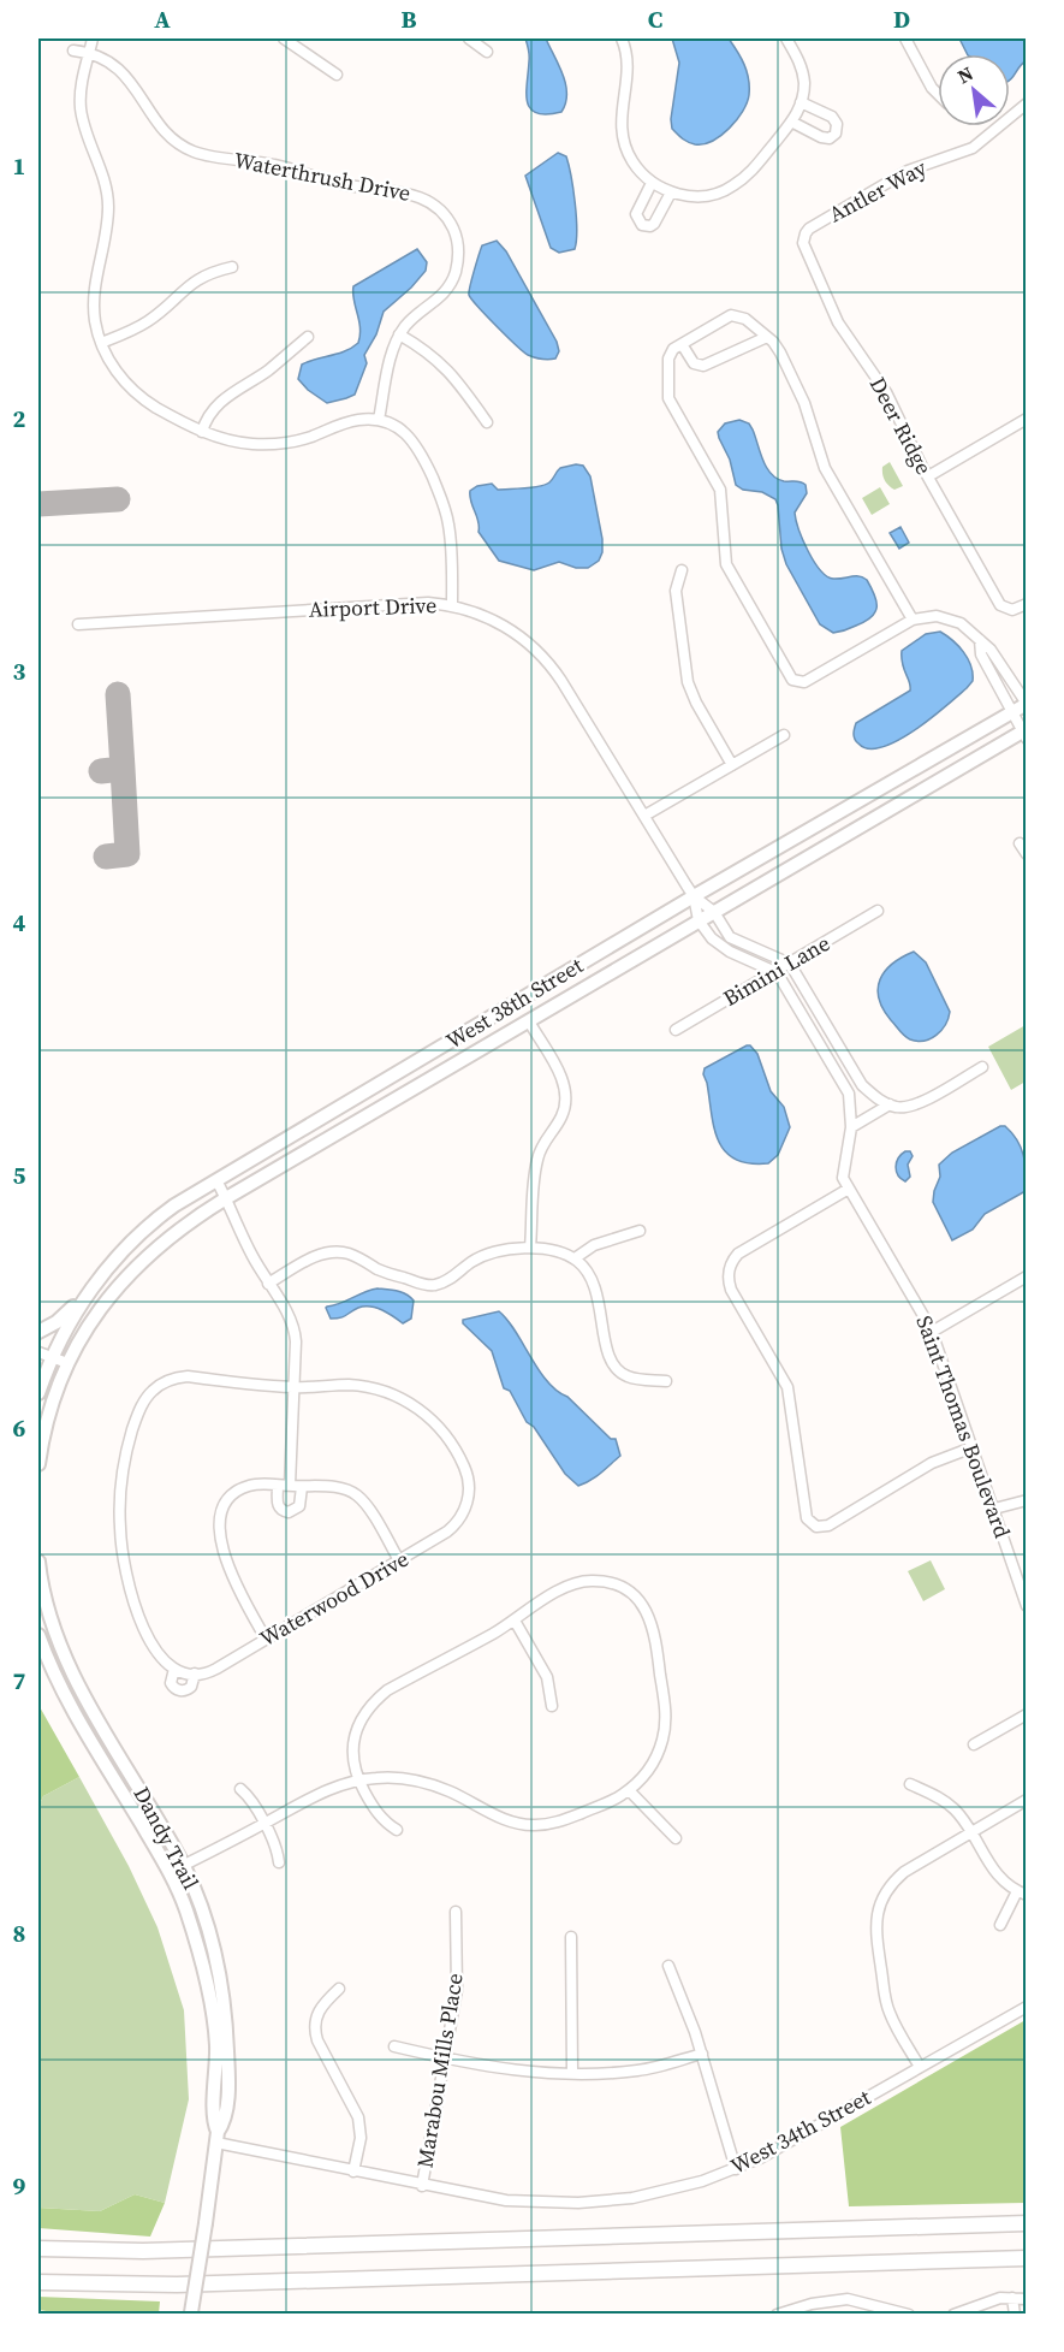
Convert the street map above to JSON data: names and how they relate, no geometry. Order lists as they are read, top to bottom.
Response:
{
  "streets": {
    "main road": ["West 38th Street", "Dandy Trail"],
    "street": [
      "Waterthrush Drive",
      "Antler Way",
      "Deer Ridge",
      "Airport Drive",
      "Bimini Lane",
      "Saint Thomas Boulevard",
      "Waterwood Drive",
      "Marabou Mills Place",
      "West 34th Street"
    ]
  },
  "crossings": [
    ["Antler Way", "Deer Ridge"],
    ["Airport Drive", "West 38th Street"],
    ["Bimini Lane", "Saint Thomas Boulevard"],
    ["Dandy Trail", "West 34th Street"],
    ["Marabou Mills Place", "West 34th Street"]
  ],
  "north": "top left",
  "grid": {
    "columns": [
      "A",
      "B",
      "C",
      "D"
    ],
    "rows": [
      "1",
      "2",
      "3",
      "4",
      "5",
      "6",
      "7",
      "8",
      "9"
    ]
  }
}
